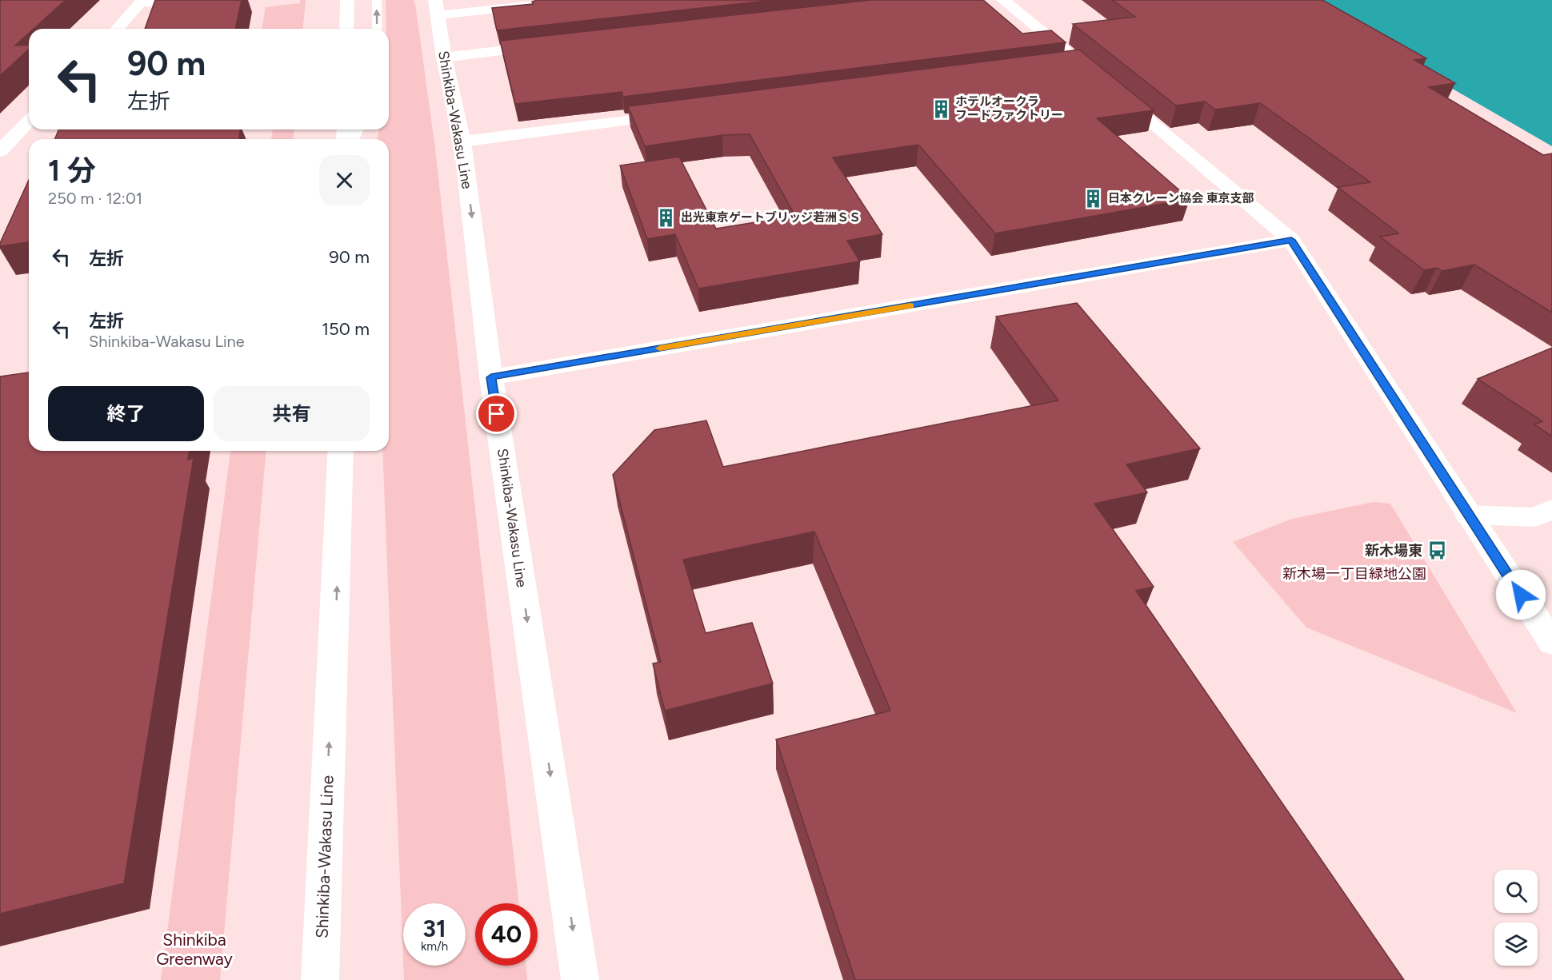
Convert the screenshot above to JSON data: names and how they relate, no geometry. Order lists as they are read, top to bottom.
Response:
{
  "streets": {
    "street": ["Shinkiba-Wakasu Line"]
  },
  "parks": ["新木場一丁目緑地公園", "Shinkiba Greenway"],
  "places": {
    "building": ["ホテルオークラ フードファクトリー", "日本クレーン協会 東京支部", "出光東京ゲートブリッジ若洲ＳＳ"],
    "bus stop": ["新木場東"]
  },
  "page": {
    "turn": ["90 m", "左折"],
    "heading": ["1 分", "250 m · 12:01"],
    "list": [
      {
        "name": "左折",
        "value": "90 m"
      },
      {
        "name": "左折",
        "note": "Shinkiba-Wakasu Line",
        "value": "150 m"
      }
    ],
    "buttons": ["終了", "共有"],
    "speed": "31 km/h",
    "limit": "40"
  }
}
